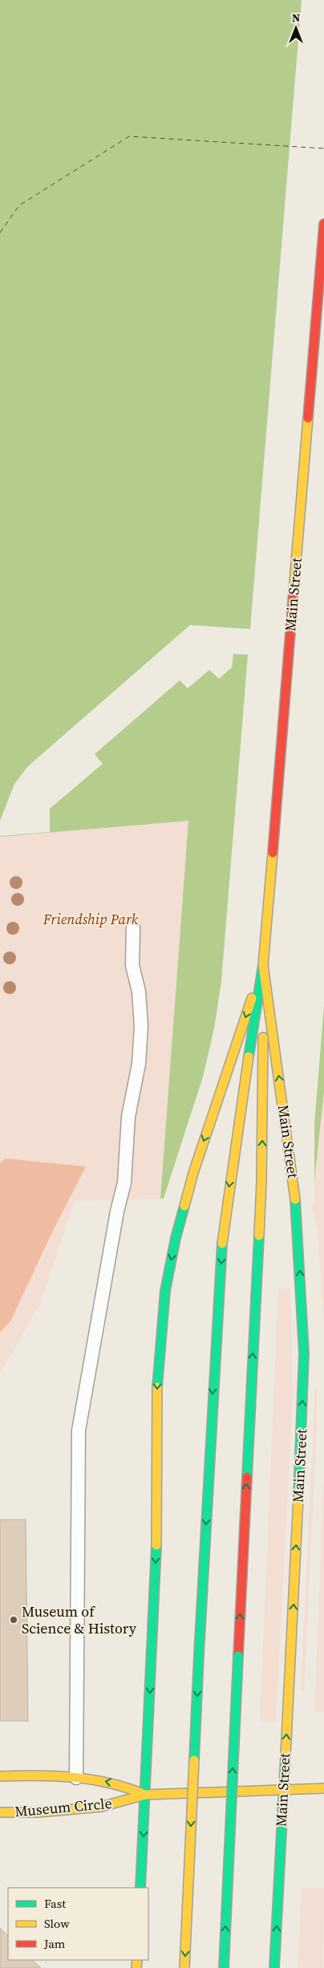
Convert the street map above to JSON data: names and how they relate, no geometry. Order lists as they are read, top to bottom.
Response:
{
  "streets": {
    "main road": ["Main Street", "Museum Circle"]
  },
  "crossings": [
    ["Main Street", "Museum Circle"]
  ],
  "parks": ["Friendship Park"],
  "places": ["Museum of Science & History"],
  "legend": ["Fast", "Slow", "Jam"],
  "north": "top"
}
